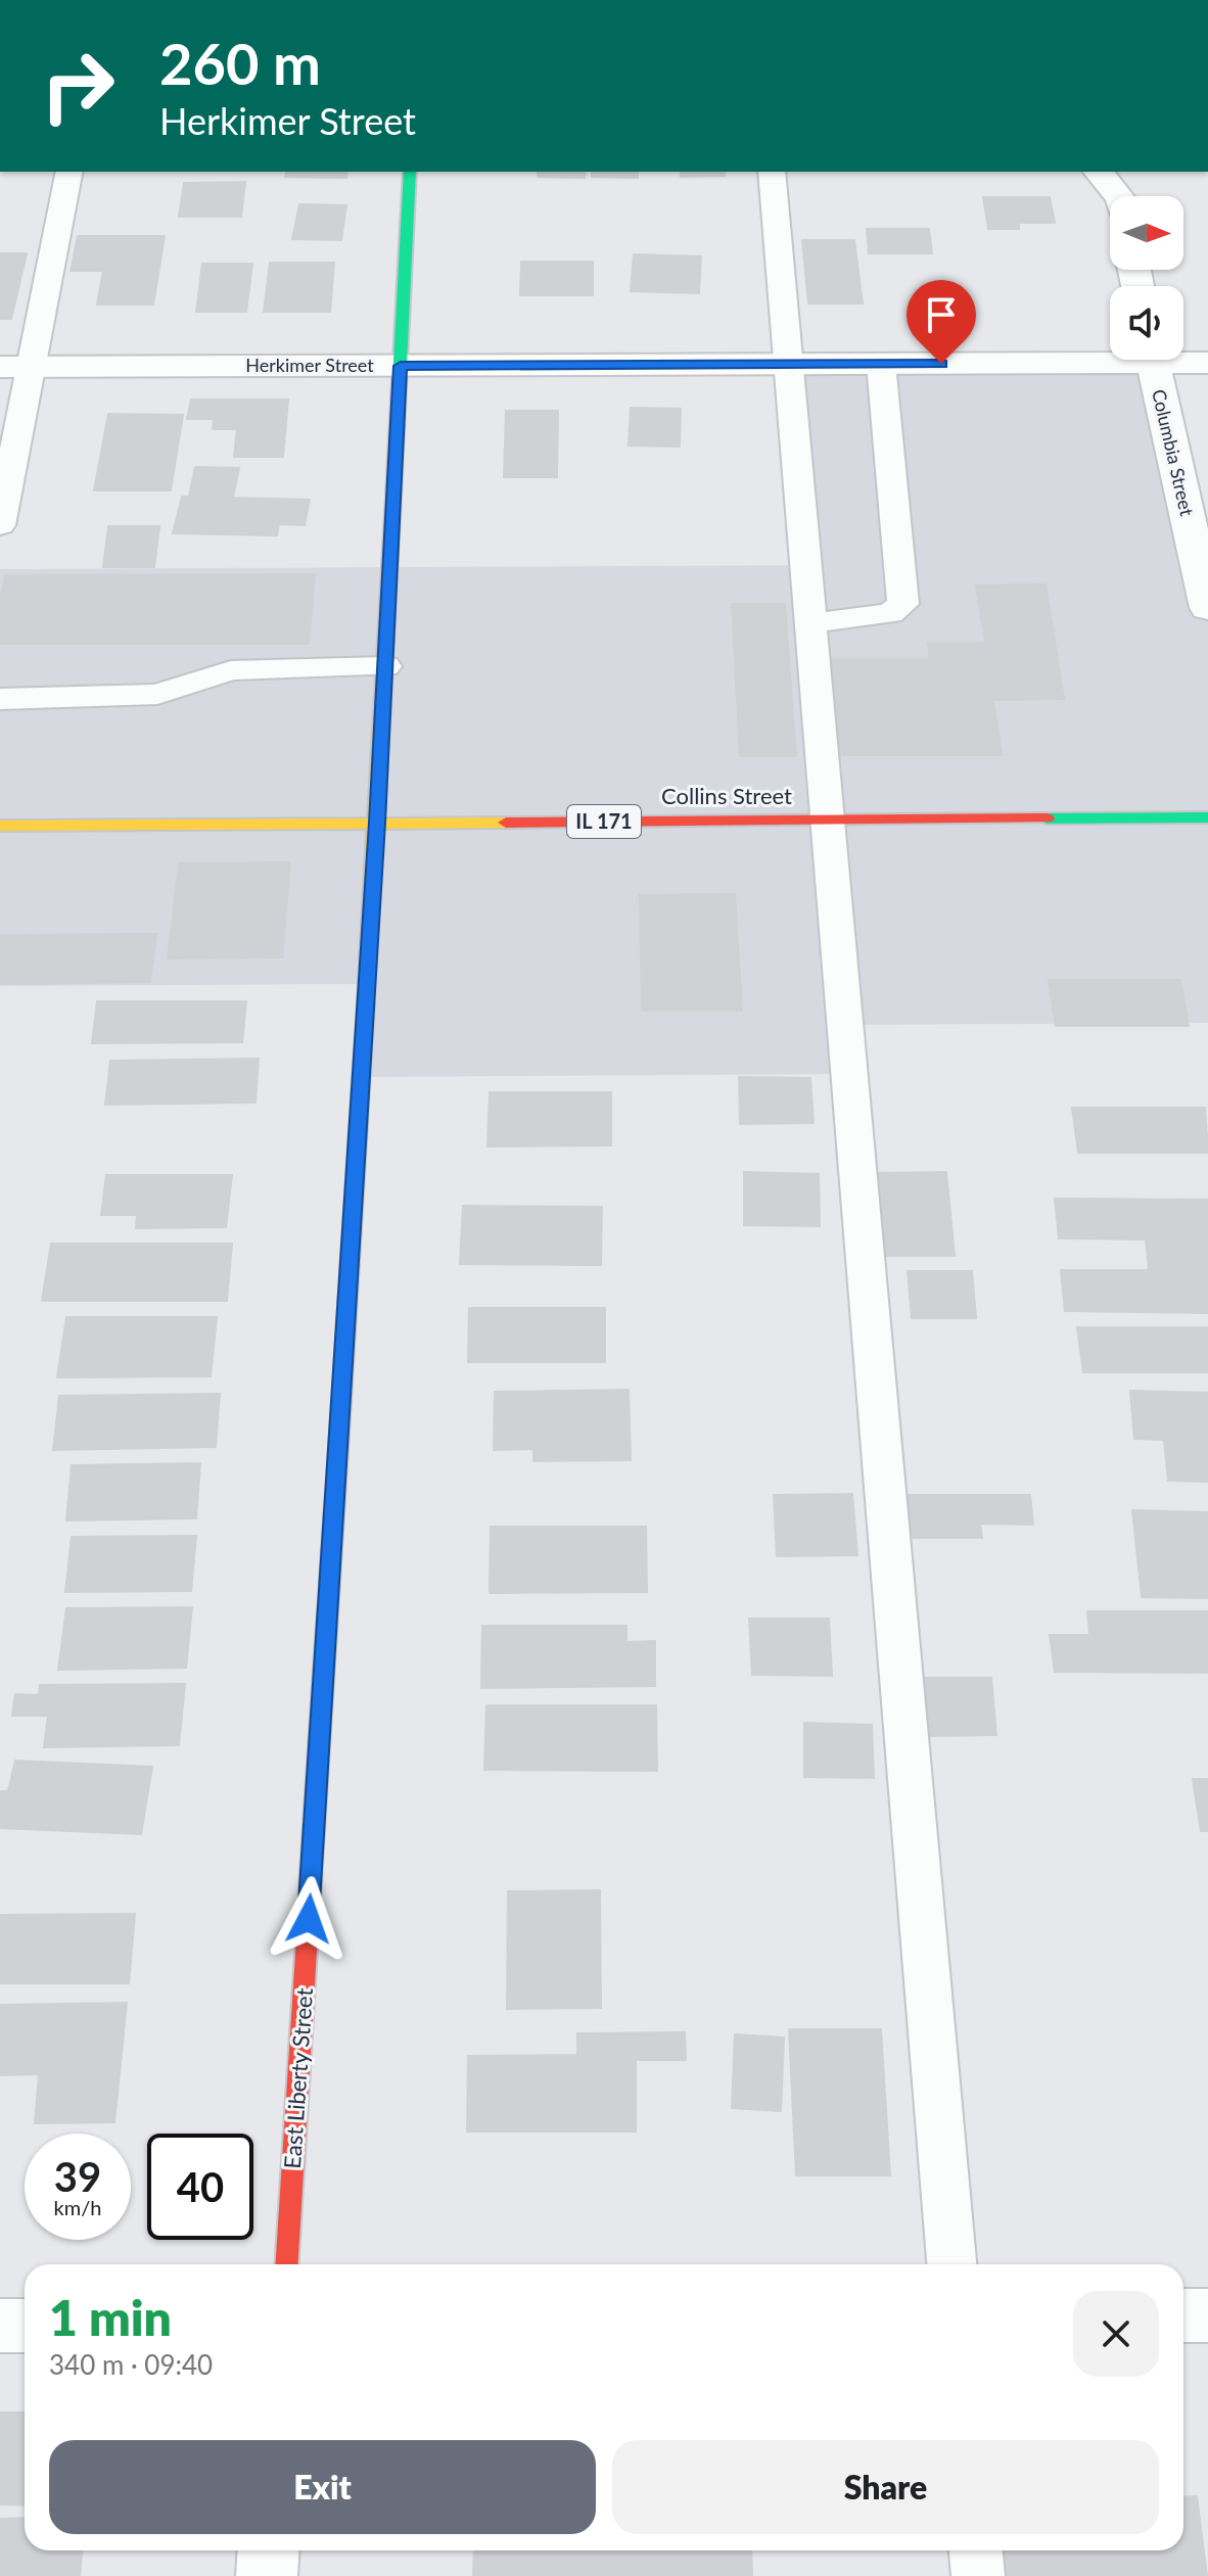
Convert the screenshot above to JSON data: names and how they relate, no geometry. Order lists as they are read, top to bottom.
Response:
{
  "streets": {
    "street": [
      "Herkimer Street",
      "Columbia Street",
      "Collins Street",
      "IL 171",
      "East Liberty Street"
    ]
  },
  "crossings": [
    ["Herkimer Street", "East Liberty Street"],
    ["Collins Street", "East Liberty Street"]
  ],
  "north": "right",
  "page": {
    "turn": ["260 m", "Herkimer Street"],
    "speed": "39 km/h",
    "limit": "40",
    "heading": ["1 min", "340 m · 09:40"],
    "buttons": ["Exit", "Share"]
  }
}
